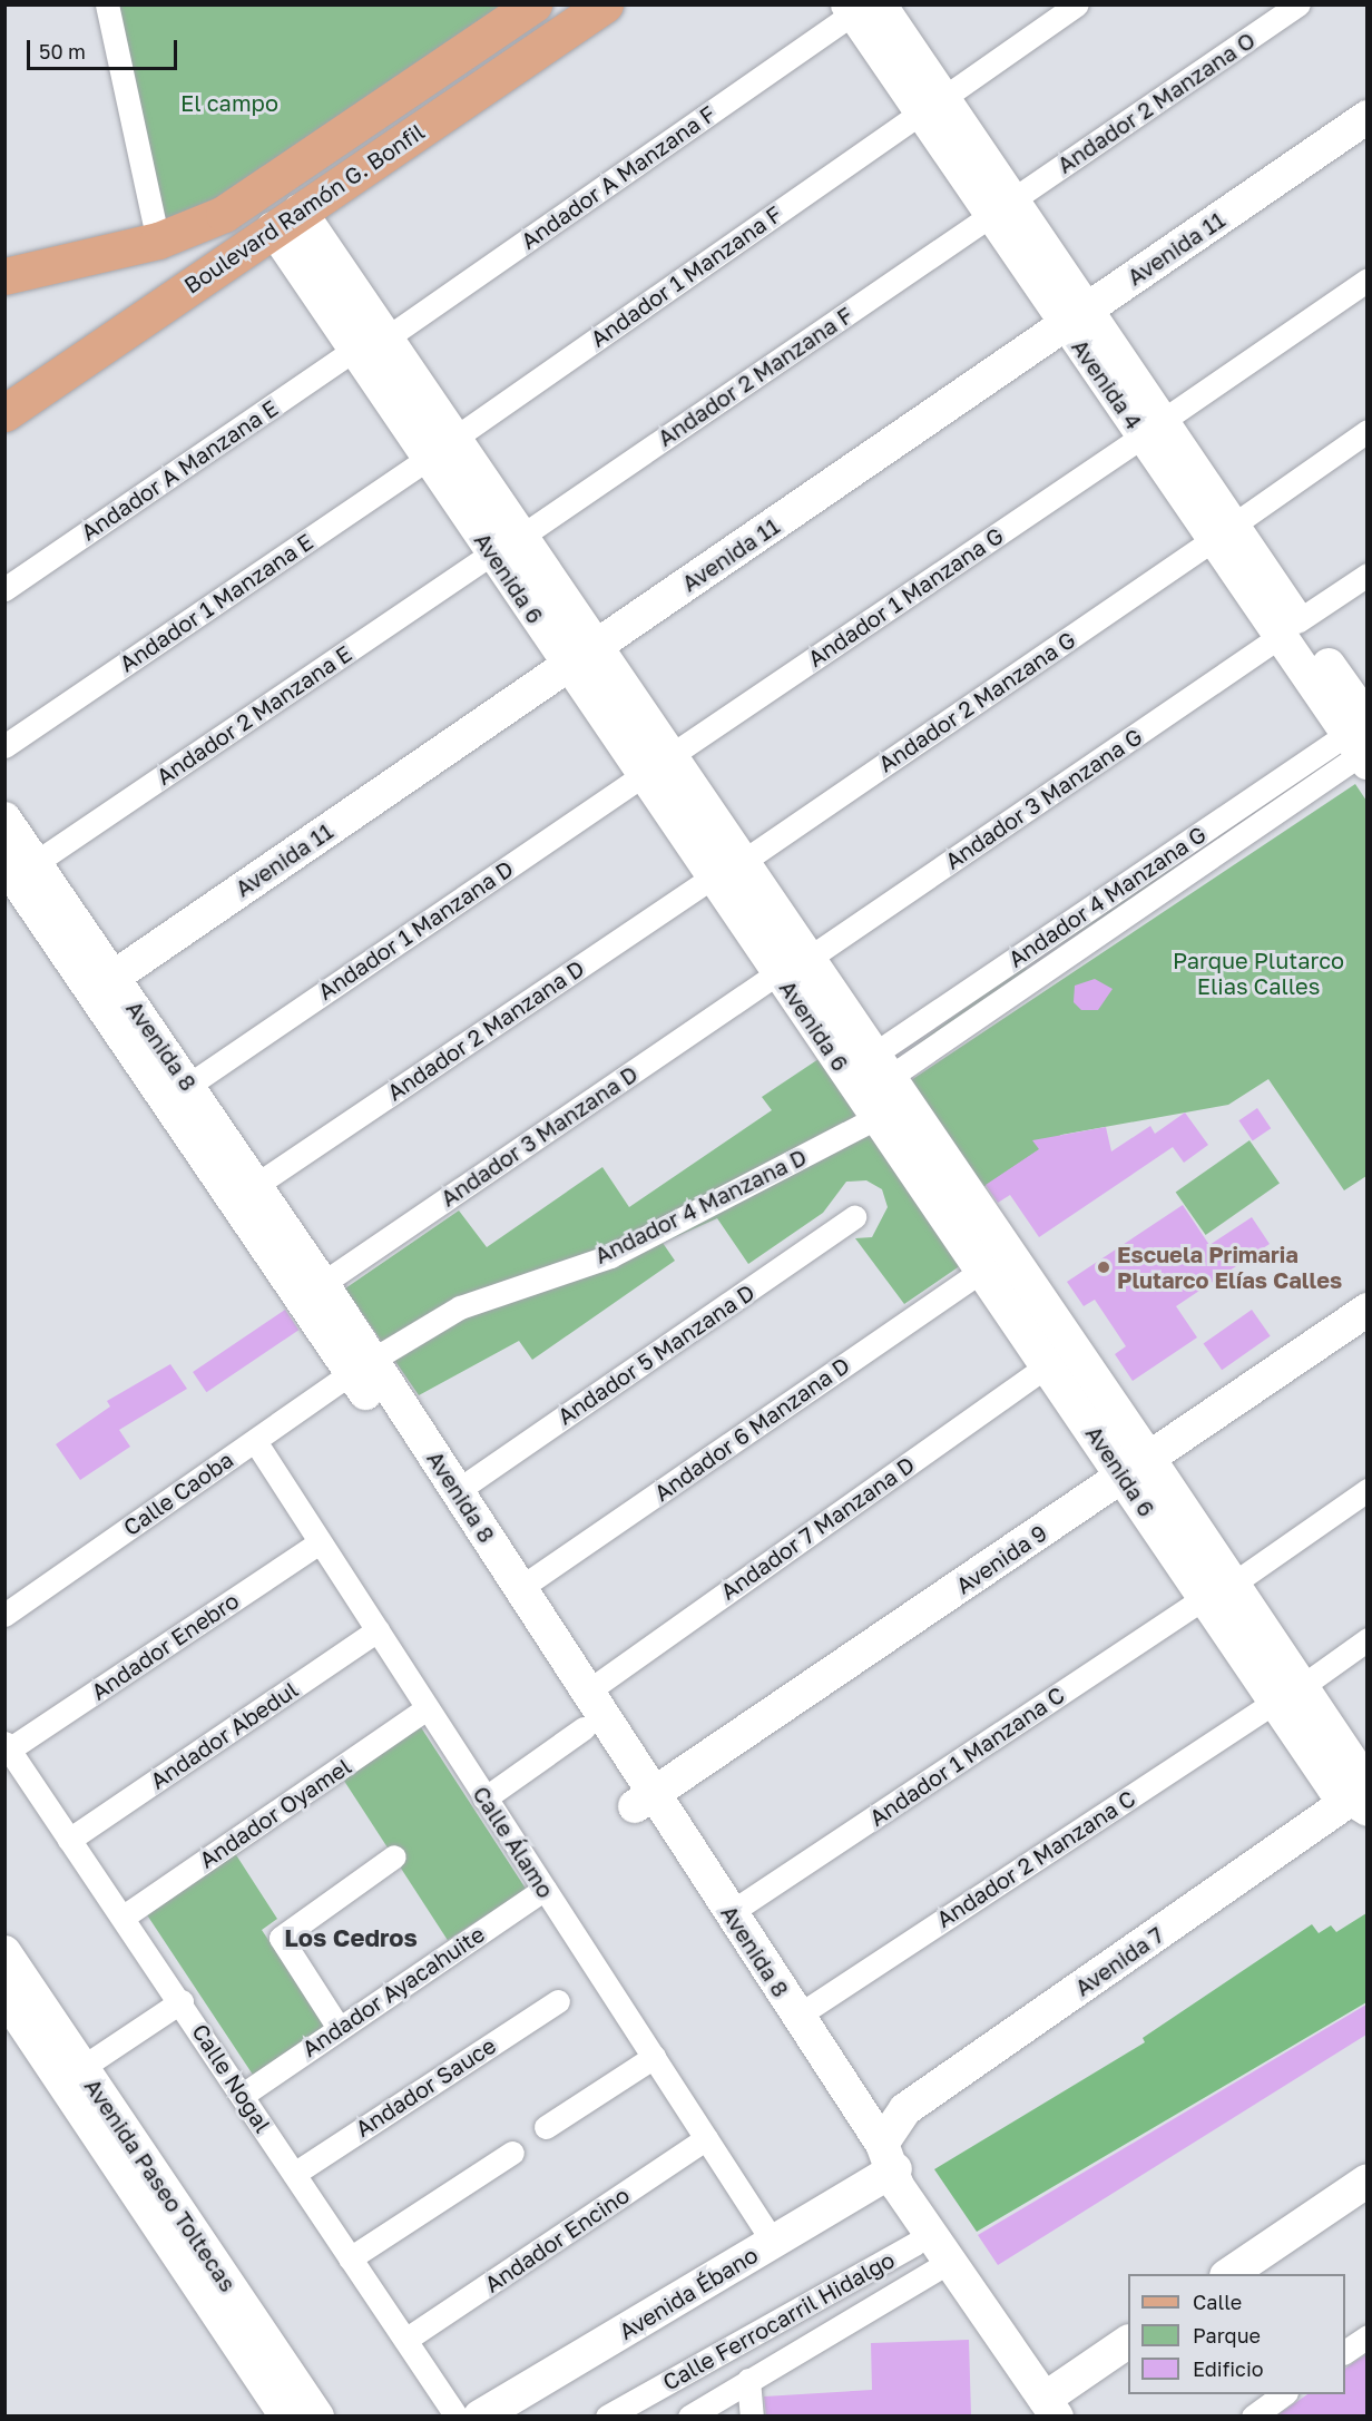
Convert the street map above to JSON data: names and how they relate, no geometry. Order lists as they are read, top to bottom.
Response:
{
  "streets": {
    "main road": ["Boulevard Ramón G. Bonfil"],
    "street": [
      "Andador 2 Manzana O",
      "Andador A Manzana F",
      "Avenida 11",
      "Andador 1 Manzana F",
      "Andador 2 Manzana F",
      "Avenida 4",
      "Andador A Manzana E",
      "Avenida 6",
      "Andador 1 Manzana G",
      "Andador 1 Manzana E",
      "Andador 2 Manzana G",
      "Andador 2 Manzana E",
      "Andador 3 Manzana G",
      "Andador 4 Manzana G",
      "Andador 1 Manzana D",
      "Andador 2 Manzana D",
      "Avenida 8",
      "Andador 3 Manzana D",
      "Andador 4 Manzana D",
      "Andador 5 Manzana D",
      "Andador 6 Manzana D",
      "Calle Caoba",
      "Andador 7 Manzana D",
      "Avenida 9",
      "Andador Enebro",
      "Andador Abedul",
      "Andador 1 Manzana C",
      "Andador Oyamel",
      "Calle Álamo",
      "Andador 2 Manzana C",
      "Avenida 7",
      "Andador Ayacahuite",
      "Calle Nogal",
      "Andador Sauce",
      "Avenida Paseo Toltecas",
      "Andador Encino",
      "Avenida Ébano",
      "Calle Ferrocarril Hidalgo"
    ]
  },
  "crossings": [
    ["Andador 2 Manzana O", "Andador 2 Manzana F"],
    ["Andador 2 Manzana O", "Avenida 4"],
    ["Andador A Manzana F", "Avenida 4"],
    ["Andador A Manzana F", "Andador A Manzana E"],
    ["Andador A Manzana F", "Avenida 6"],
    ["Boulevard Ramón G. Bonfil", "Avenida 6"],
    ["Avenida 11", "Avenida 4"],
    ["Avenida 11", "Avenida 6"],
    ["Avenida 11", "Avenida 8"],
    ["Andador 1 Manzana F", "Avenida 4"],
    ["Andador 1 Manzana F", "Avenida 6"],
    ["Andador 1 Manzana F", "Andador 1 Manzana E"],
    ["Andador 2 Manzana F", "Avenida 4"],
    ["Andador 2 Manzana F", "Avenida 6"],
    ["Andador 2 Manzana F", "Andador 2 Manzana E"],
    ["Avenida 4", "Andador 1 Manzana G"],
    ["Avenida 4", "Andador 2 Manzana G"],
    ["Avenida 4", "Andador 3 Manzana G"],
    ["Avenida 4", "Andador 4 Manzana G"],
    ["Andador A Manzana E", "Avenida 6"],
    ["Avenida 6", "Andador 1 Manzana G"],
    ["Avenida 6", "Andador 1 Manzana E"],
    ["Avenida 6", "Andador 2 Manzana G"],
    ["Avenida 6", "Andador 2 Manzana E"],
    ["Avenida 6", "Andador 3 Manzana G"],
    ["Avenida 6", "Andador 4 Manzana G"],
    ["Avenida 6", "Andador 1 Manzana D"],
    ["Avenida 6", "Andador 2 Manzana D"],
    ["Avenida 6", "Andador 3 Manzana D"],
    ["Avenida 6", "Andador 4 Manzana D"],
    ["Avenida 6", "Andador 6 Manzana D"],
    ["Avenida 6", "Andador 7 Manzana D"],
    ["Avenida 6", "Avenida 9"],
    ["Avenida 6", "Andador 1 Manzana C"],
    ["Avenida 6", "Andador 2 Manzana C"],
    ["Avenida 6", "Avenida 7"],
    ["Andador 1 Manzana G", "Andador 1 Manzana D"],
    ["Andador 2 Manzana G", "Andador 2 Manzana D"],
    ["Andador 2 Manzana E", "Avenida 8"],
    ["Andador 3 Manzana G", "Andador 3 Manzana D"],
    ["Andador 4 Manzana G", "Andador 4 Manzana D"],
    ["Andador 1 Manzana D", "Avenida 8"],
    ["Andador 2 Manzana D", "Avenida 8"],
    ["Avenida 8", "Andador 3 Manzana D"],
    ["Avenida 8", "Andador 4 Manzana D"],
    ["Avenida 8", "Andador 5 Manzana D"],
    ["Avenida 8", "Andador 6 Manzana D"],
    ["Avenida 8", "Calle Caoba"],
    ["Avenida 8", "Andador 7 Manzana D"],
    ["Avenida 8", "Avenida 9"],
    ["Avenida 8", "Andador 1 Manzana C"],
    ["Avenida 8", "Andador 2 Manzana C"],
    ["Avenida 8", "Avenida 7"],
    ["Avenida 8", "Avenida Ébano"],
    ["Andador 4 Manzana D", "Calle Caoba"],
    ["Calle Caoba", "Calle Álamo"],
    ["Andador Enebro", "Calle Álamo"],
    ["Andador Enebro", "Calle Nogal"],
    ["Andador Abedul", "Calle Álamo"],
    ["Andador Abedul", "Calle Nogal"],
    ["Andador Oyamel", "Calle Álamo"],
    ["Andador Oyamel", "Calle Nogal"],
    ["Calle Álamo", "Andador Ayacahuite"],
    ["Calle Álamo", "Andador Encino"],
    ["Calle Álamo", "Avenida Ébano"],
    ["Avenida 7", "Avenida Ébano"],
    ["Andador Ayacahuite", "Calle Nogal"],
    ["Calle Nogal", "Andador Sauce"],
    ["Calle Nogal", "Andador Encino"]
  ],
  "districts": ["Los Cedros"],
  "parks": ["El campo", "Parque Plutarco Elias Calles"],
  "places": ["Escuela Primaria Plutarco Elías Calles"],
  "legend": ["Calle", "Parque", "Edificio"],
  "scale_bar": "50 m"
}
